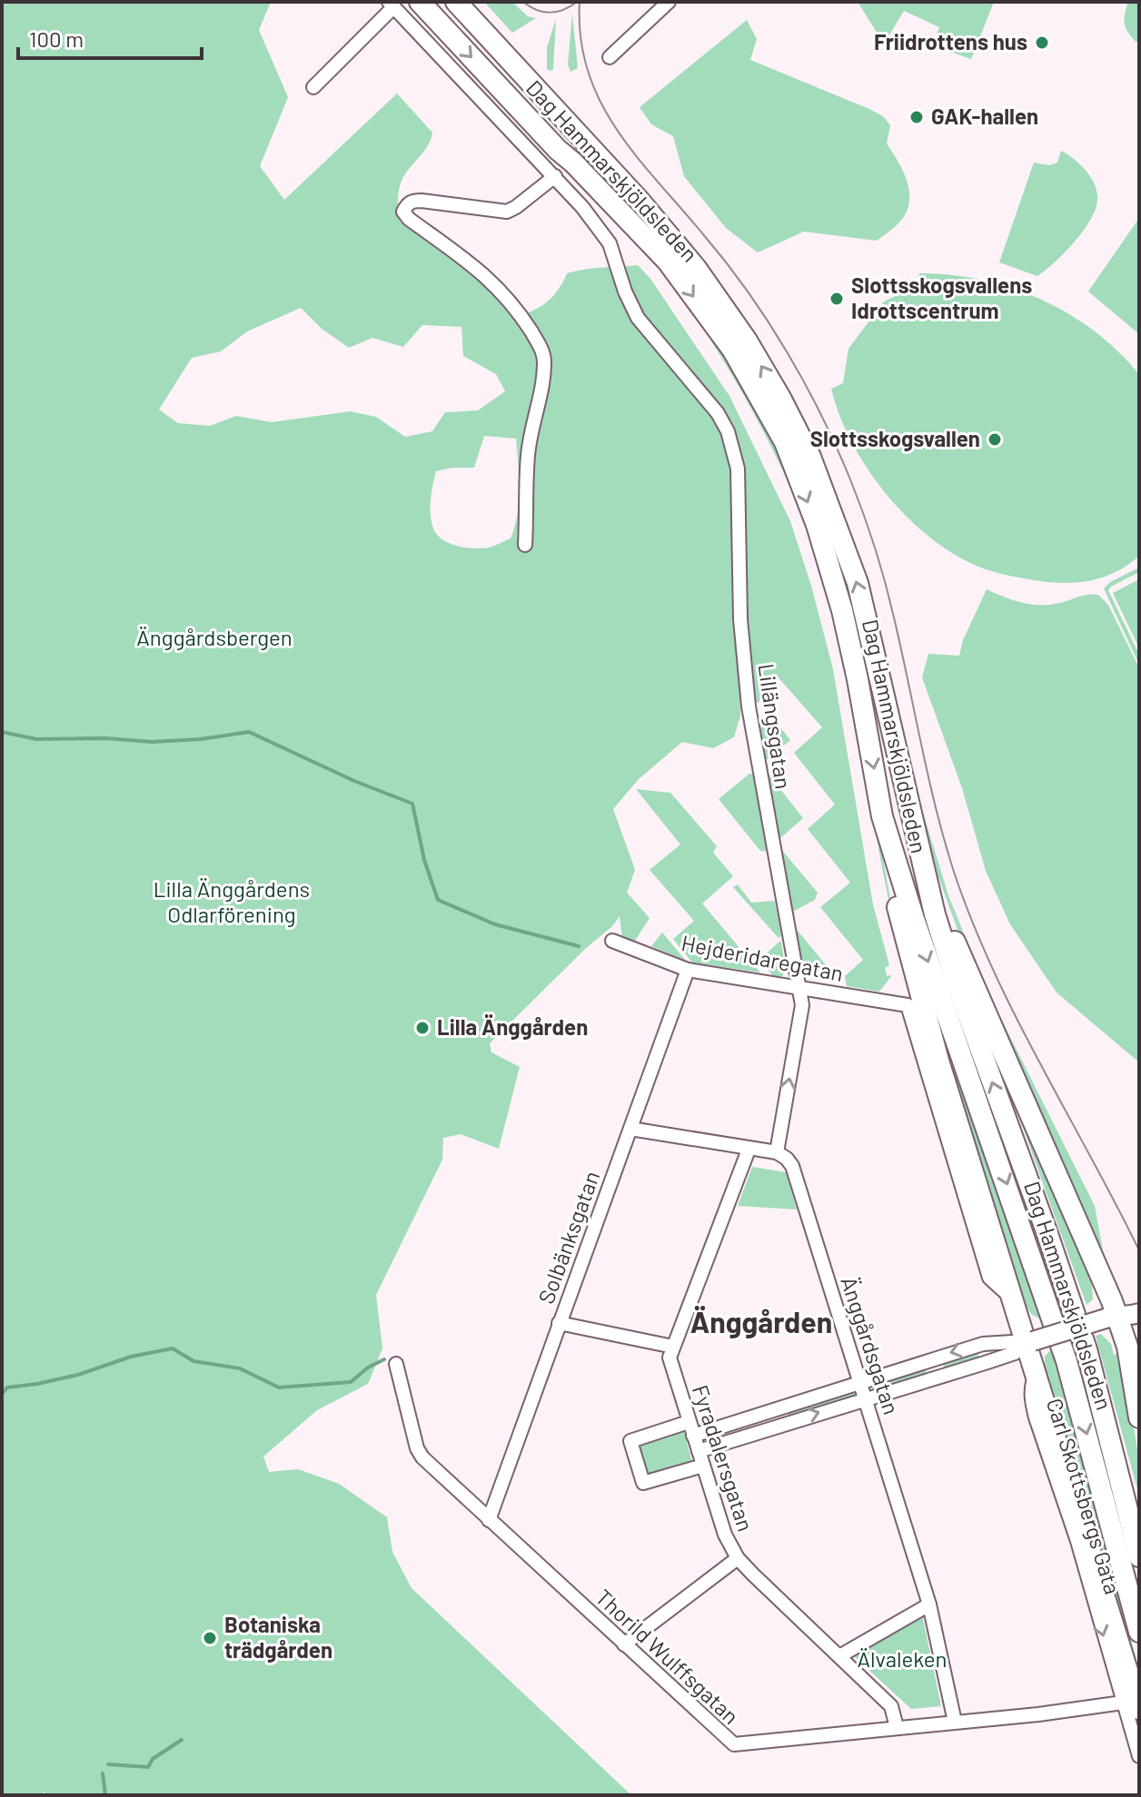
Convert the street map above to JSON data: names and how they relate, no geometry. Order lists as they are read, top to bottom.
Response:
{
  "streets": {
    "main road": ["Dag Hammarskjöldsleden"],
    "street": [
      "Lillängsgatan",
      "Hejderidaregatan",
      "Solbänksgatan",
      "Änggårdsgatan",
      "Fyradalersgatan",
      "Thorild Wulffsgatan"
    ]
  },
  "crossings": [
    ["Lillängsgatan", "Hejderidaregatan"],
    ["Hejderidaregatan", "Solbänksgatan"],
    ["Solbänksgatan", "Thorild Wulffsgatan"],
    ["Änggårdsgatan", "Thorild Wulffsgatan"],
    ["Fyradalersgatan", "Thorild Wulffsgatan"]
  ],
  "districts": ["Änggården"],
  "parks": ["Änggårdsbergen", "Lilla Änggårdens Odlarförening", "Älvaleken"],
  "places": [
    "Friidrottens hus",
    "GAK-hallen",
    "Slottsskogsvallens Idrottscentrum",
    "Slottsskogsvallen",
    "Lilla Änggården",
    "Botaniska trädgården"
  ],
  "scale_bar": "100 m"
}
